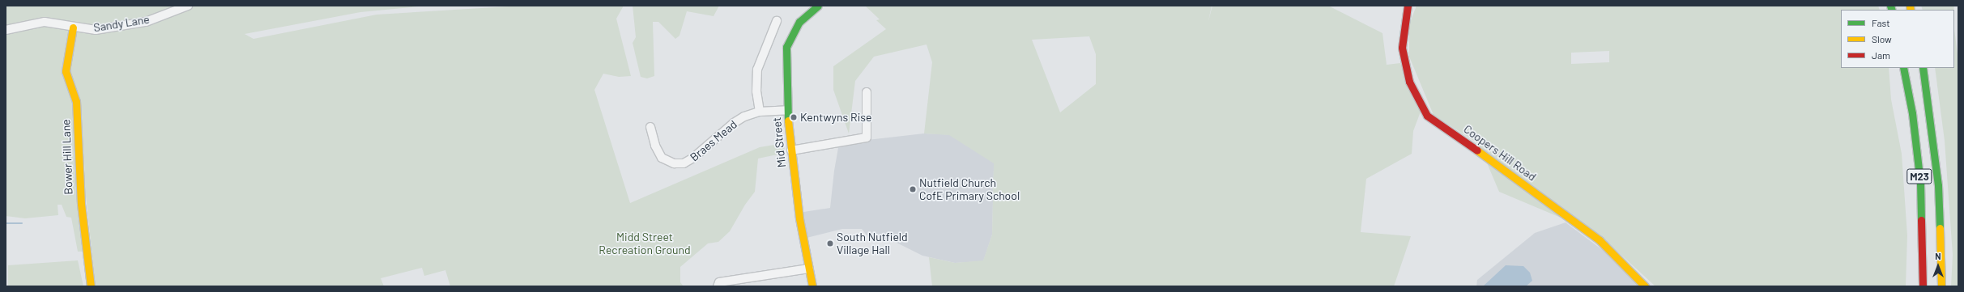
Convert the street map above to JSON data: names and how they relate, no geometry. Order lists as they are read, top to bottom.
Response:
{
  "streets": {
    "main road": [
      "Mid Street",
      "Coopers Hill Road",
      "Bower Hill Lane",
      "M23"
    ],
    "street": ["Sandy Lane", "Braes Mead"]
  },
  "crossings": [
    ["Sandy Lane", "Bower Hill Lane"],
    ["Braes Mead", "Mid Street"]
  ],
  "parks": ["Midd Street Recreation Ground"],
  "places": ["Kentwyns Rise", "Nutfield Church CofE Primary School", "South Nutfield Village Hall"],
  "legend": ["Fast", "Slow", "Jam"],
  "north": "top"
}
